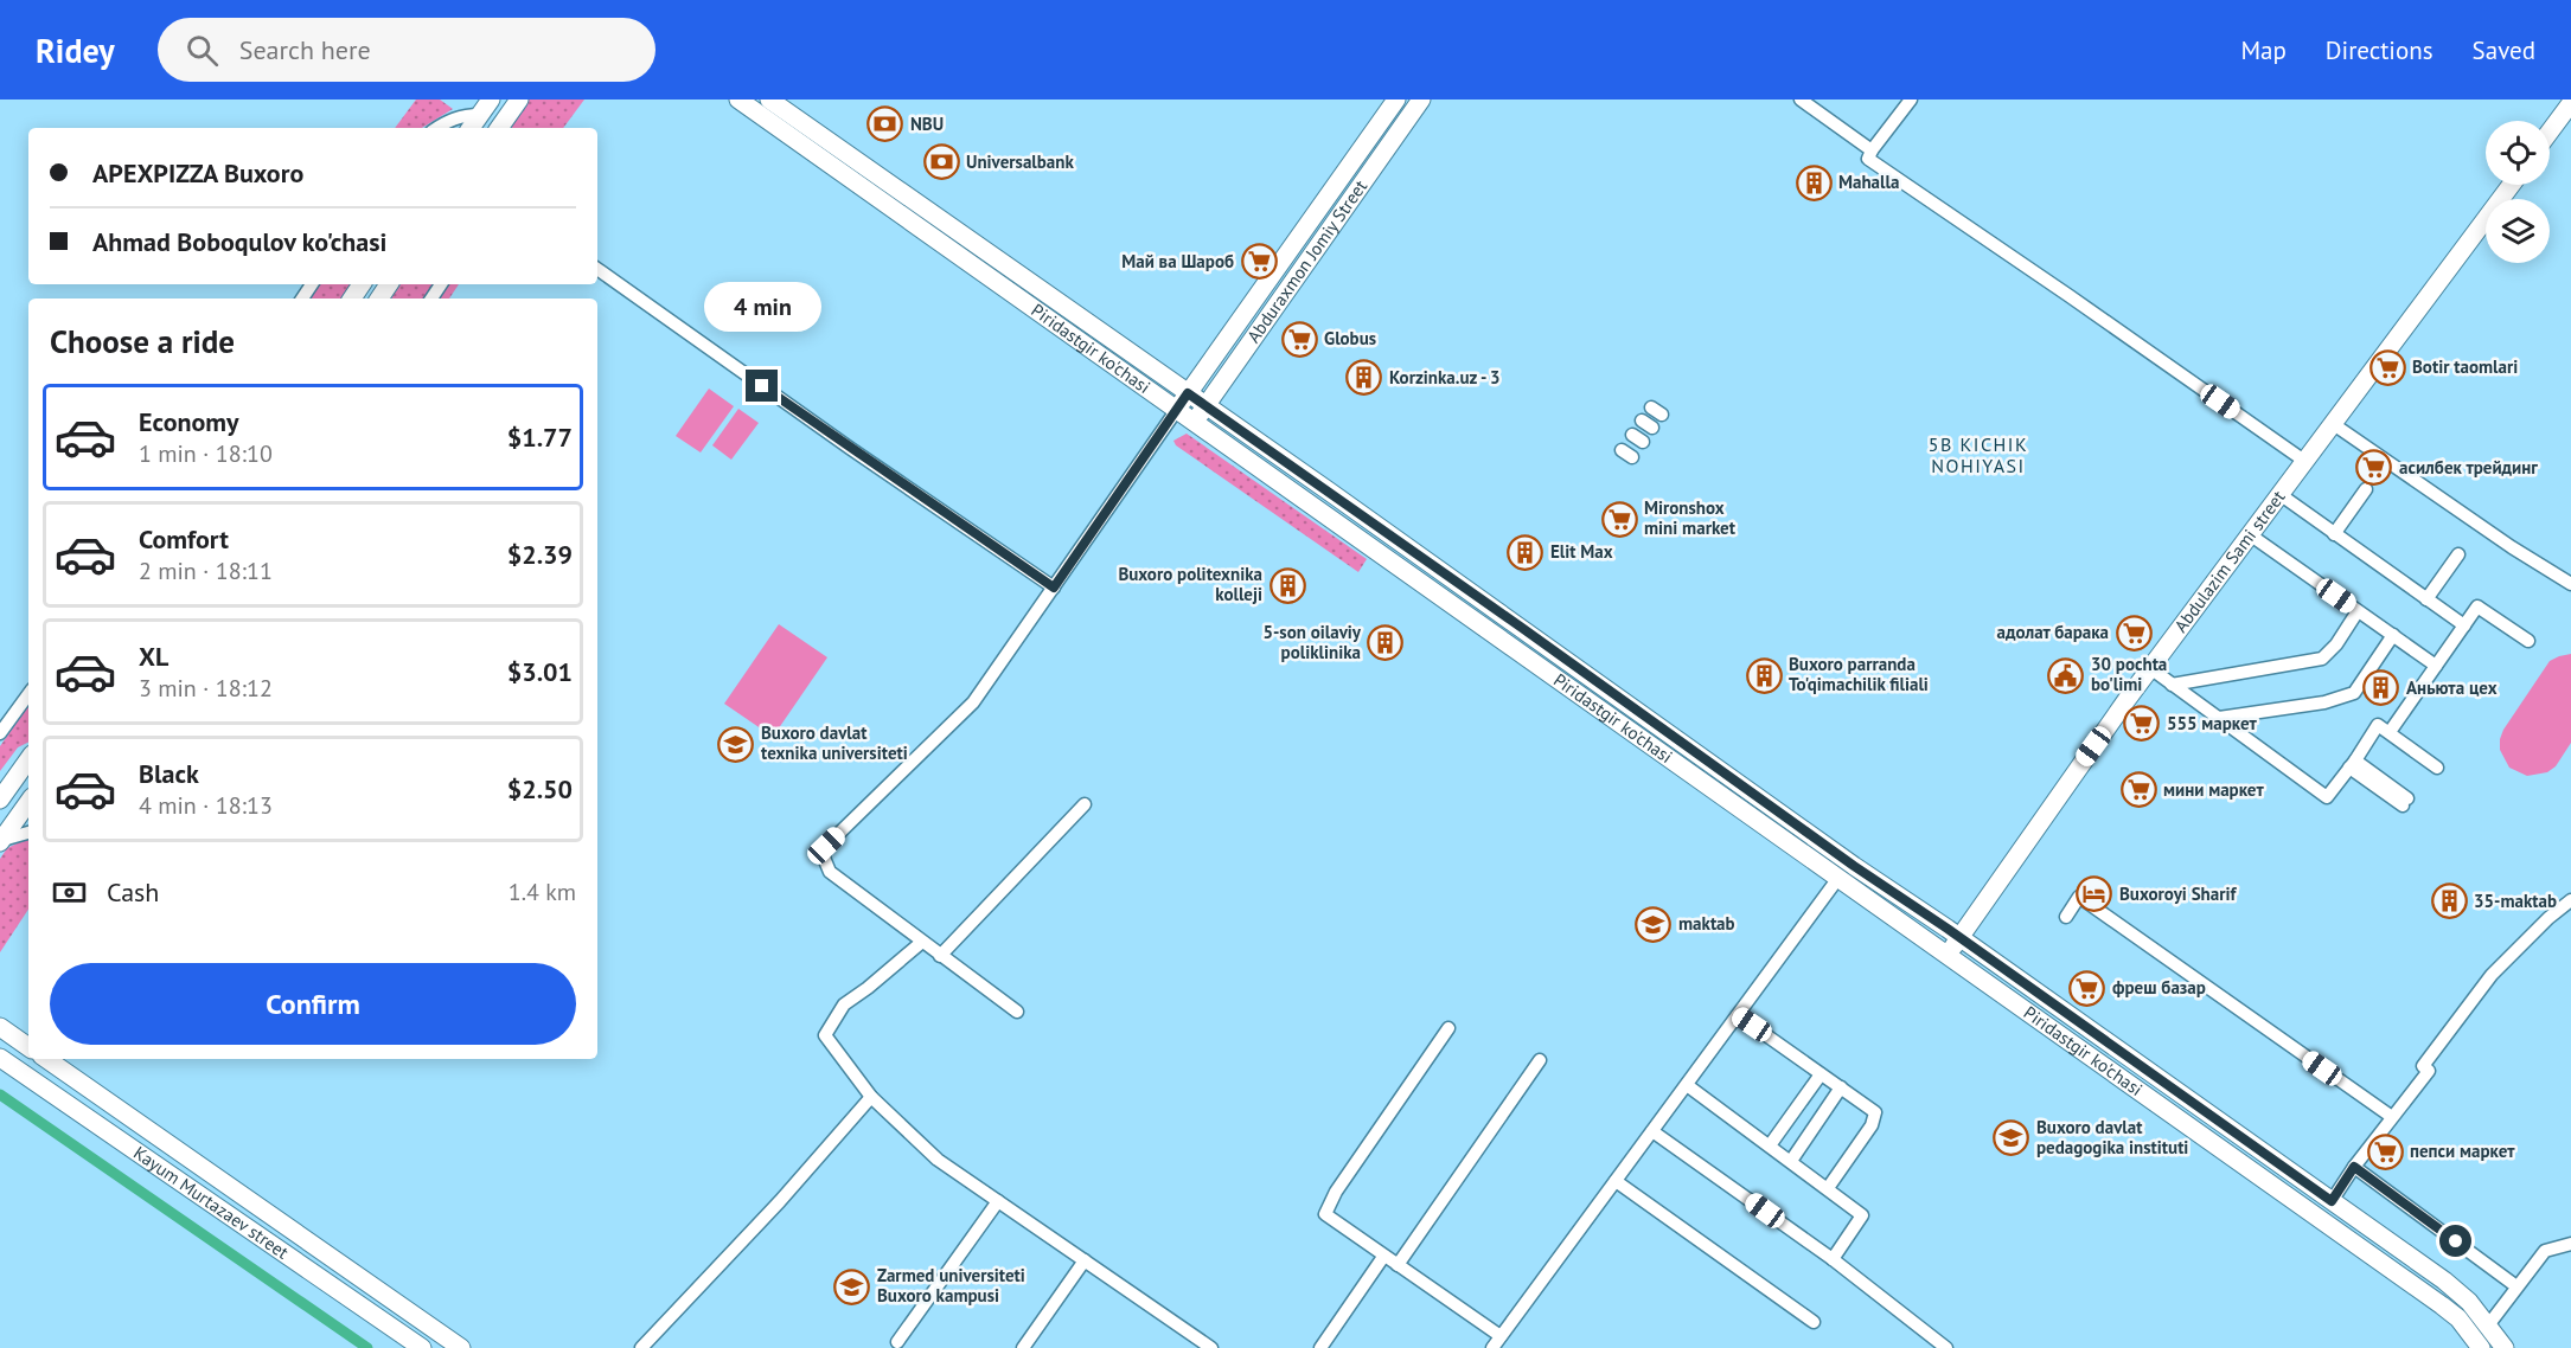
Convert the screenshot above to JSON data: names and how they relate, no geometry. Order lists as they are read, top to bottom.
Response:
{
  "streets": {
    "main road": [
      "Abduraxmon Jomiy Street",
      "Piridastgir ko'chasi",
      "Abdulazim Sami street",
      "Kayum Murtazaev street"
    ]
  },
  "crossings": [
    ["Abduraxmon Jomiy Street", "Piridastgir ko'chasi"],
    ["Piridastgir ko'chasi", "Abdulazim Sami street"]
  ],
  "districts": ["5B KICHIK NOHIYASI"],
  "places": {
    "bank": ["NBU", "Universalbank"],
    "building": [
      "Mahalla",
      "Korzinka.uz - 3",
      "Elit Max",
      "Buxoro politexnika kolleji",
      "5-son oilaviy poliklinika",
      "Buxoro parranda To'qimachilik filiali",
      "Аньюта цех",
      "35-maktab"
    ],
    "supermarket": [
      "Май ва Шароб",
      "Globus",
      "Botir taomlari",
      "асилбек трейдинг",
      "Mironshox mini market",
      "адолат барака",
      "555 маркет",
      "мини маркет",
      "фреш базар",
      "пепси маркет"
    ],
    "public building": ["30 pochta bo'limi"],
    "school or university": [
      "Buxoro davlat texnika universiteti",
      "maktab",
      "Buxoro davlat pedagogika instituti",
      "Zarmed universiteti Buxoro kampusi"
    ],
    "hotel": ["Buxoroyi Sharif"]
  },
  "page": {
    "header": "Ridey",
    "search": "Search here",
    "nav": ["Map", "Directions", "Saved"],
    "banner": ["APEXPIZZA Buxoro", "Ahmad Boboqulov ko'chasi"],
    "bubble": "4 min",
    "heading": "Choose a ride",
    "list": [
      {
        "name": "Economy",
        "note": "1 min · 18:10",
        "value": "$1.77"
      },
      {
        "name": "Comfort",
        "note": "2 min · 18:11",
        "value": "$2.39"
      },
      {
        "name": "XL",
        "note": "3 min · 18:12",
        "value": "$3.01"
      },
      {
        "name": "Black",
        "note": "4 min · 18:13",
        "value": "$2.50"
      }
    ],
    "pay": ["Cash", "1.4 km"],
    "buttons": "Confirm"
  }
}
